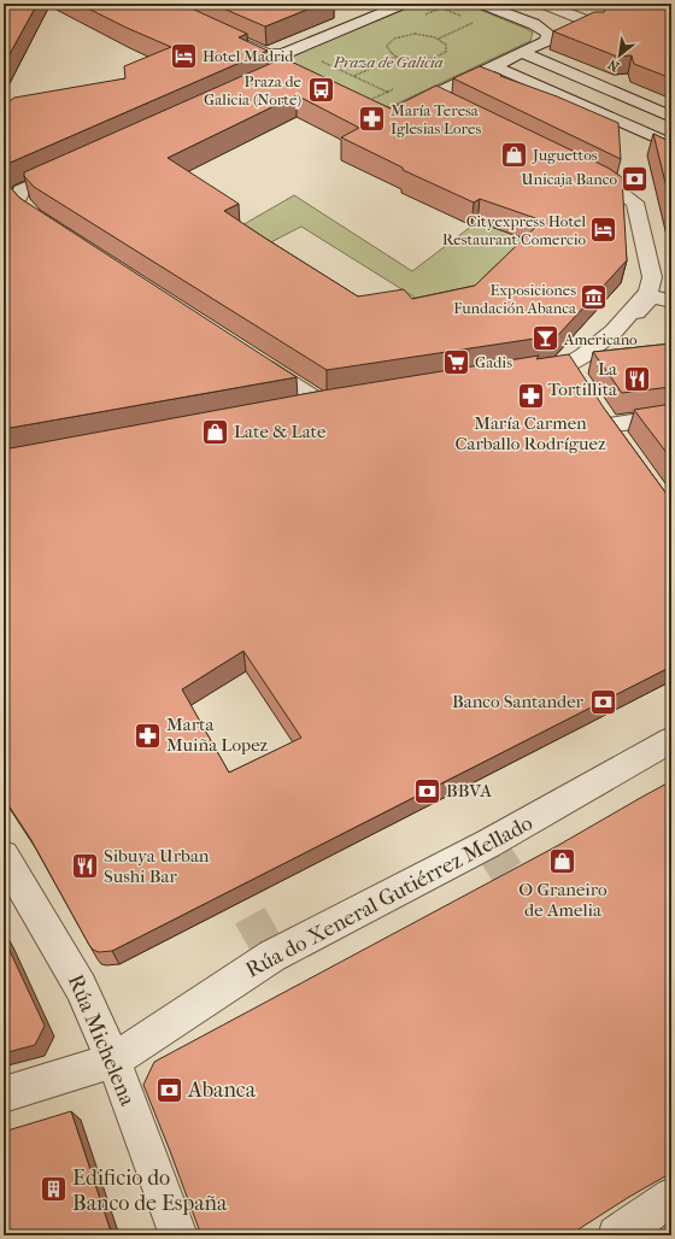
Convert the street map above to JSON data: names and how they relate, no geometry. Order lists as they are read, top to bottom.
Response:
{
  "streets": {
    "street": ["Rúa do Xeneral Gutiérrez Mellado", "Rúa Michelena"]
  },
  "crossings": [
    ["Rúa do Xeneral Gutiérrez Mellado", "Rúa Michelena"]
  ],
  "parks": ["Praza de Galicia"],
  "places": {
    "hotel": ["Hotel Madrid", "Cityexpress Hotel Restaurant Comercio"],
    "bus stop": ["Praza de Galicia (Norte)"],
    "pharmacy": ["María Teresa Iglesias Lores", "María Carmen Carballo Rodríguez", "Marta Muiña Lopez"],
    "shop": ["Juguettos", "Late & Late", "O Graneiro de Amelia"],
    "bank": [
      "Unicaja Banco",
      "Banco Santander",
      "BBVA",
      "Abanca"
    ],
    "museum": ["Exposiciones Fundación Abanca"],
    "bar": ["Americano"],
    "supermarket": ["Gadis"],
    "restaurant": ["La Tortillita", "Sibuya Urban Sushi Bar"],
    "building": ["Edificio do Banco de España"]
  },
  "north": "bottom left"
}
